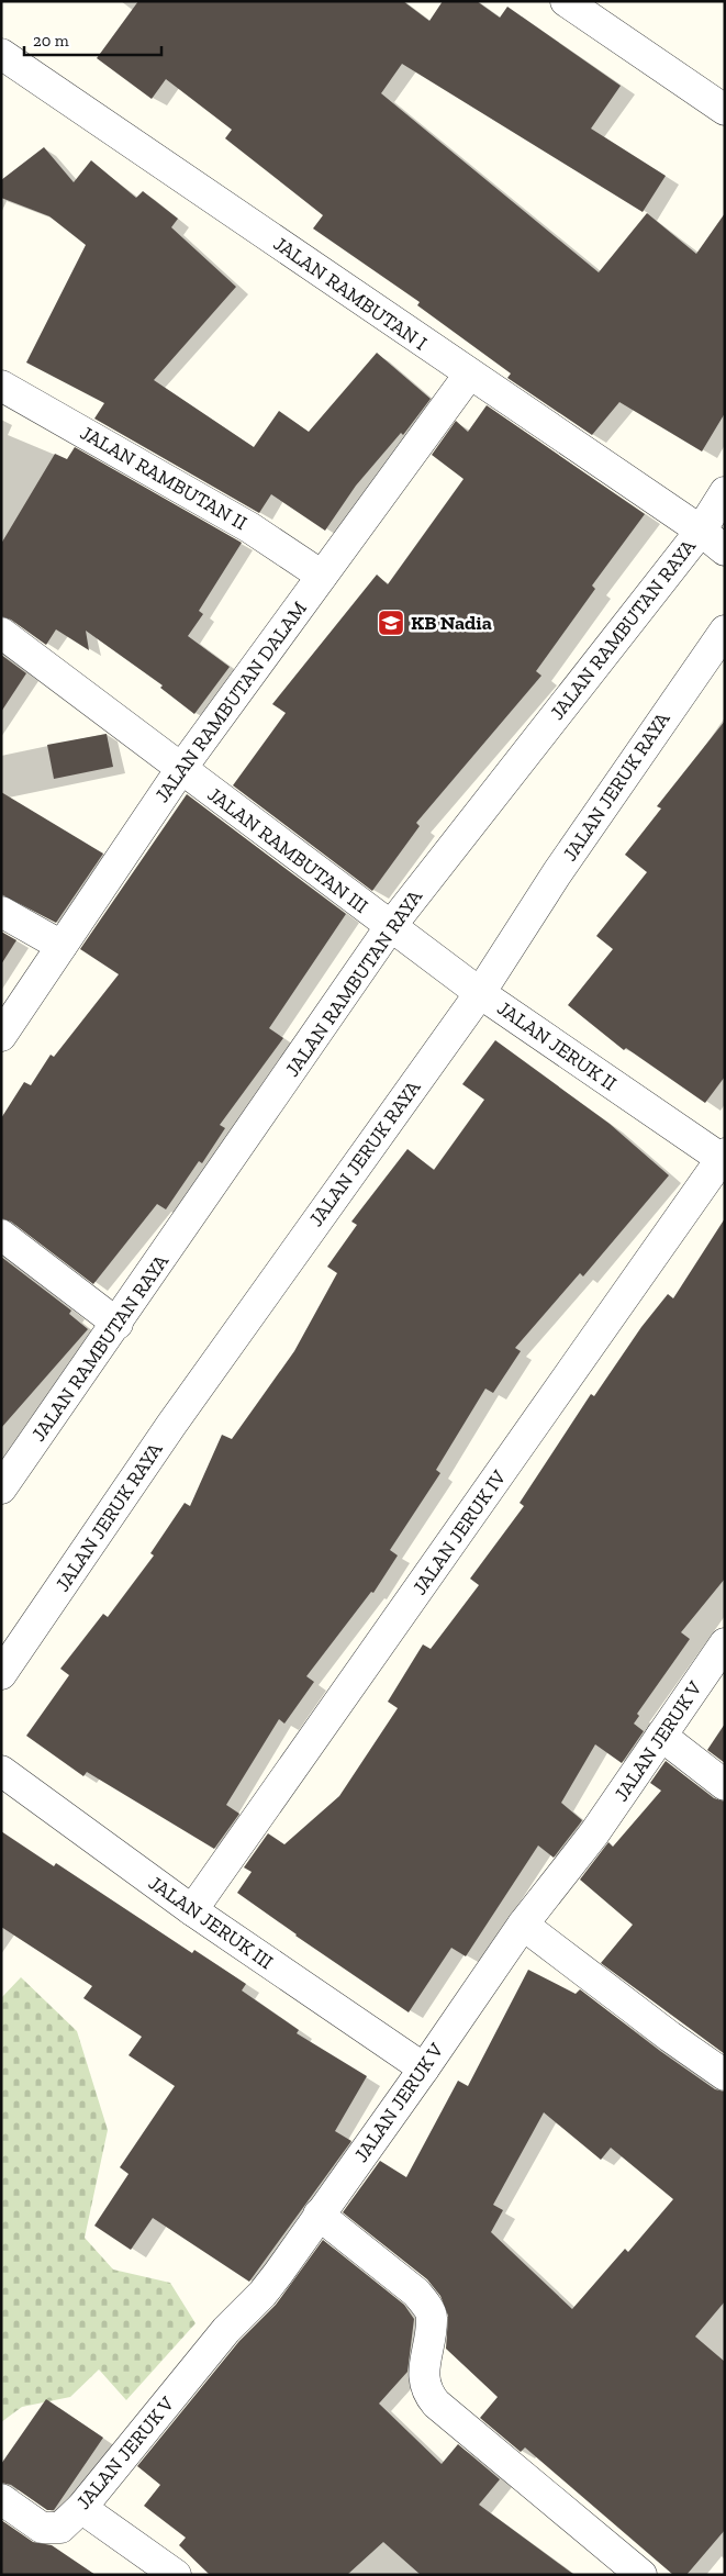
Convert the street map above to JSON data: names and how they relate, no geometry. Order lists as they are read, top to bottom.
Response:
{
  "streets": {
    "street": [
      "JALAN RAMBUTAN I",
      "JALAN RAMBUTAN II",
      "JALAN RAMBUTAN RAYA",
      "JALAN RAMBUTAN DALAM",
      "JALAN JERUK RAYA",
      "JALAN RAMBUTAN III",
      "JALAN JERUK II",
      "JALAN JERUK IV",
      "JALAN JERUK V",
      "JALAN JERUK III"
    ]
  },
  "crossings": [
    ["JALAN RAMBUTAN I", "JALAN RAMBUTAN RAYA"],
    ["JALAN RAMBUTAN I", "JALAN RAMBUTAN DALAM"],
    ["JALAN RAMBUTAN II", "JALAN RAMBUTAN DALAM"],
    ["JALAN RAMBUTAN RAYA", "JALAN RAMBUTAN III"],
    ["JALAN RAMBUTAN RAYA", "JALAN JERUK II"],
    ["JALAN RAMBUTAN DALAM", "JALAN RAMBUTAN III"],
    ["JALAN JERUK RAYA", "JALAN JERUK II"],
    ["JALAN RAMBUTAN III", "JALAN JERUK II"],
    ["JALAN JERUK II", "JALAN JERUK IV"],
    ["JALAN JERUK IV", "JALAN JERUK III"],
    ["JALAN JERUK V", "JALAN JERUK III"]
  ],
  "places": {
    "school or university": ["KB Nadia"]
  },
  "scale_bar": "20 m"
}
